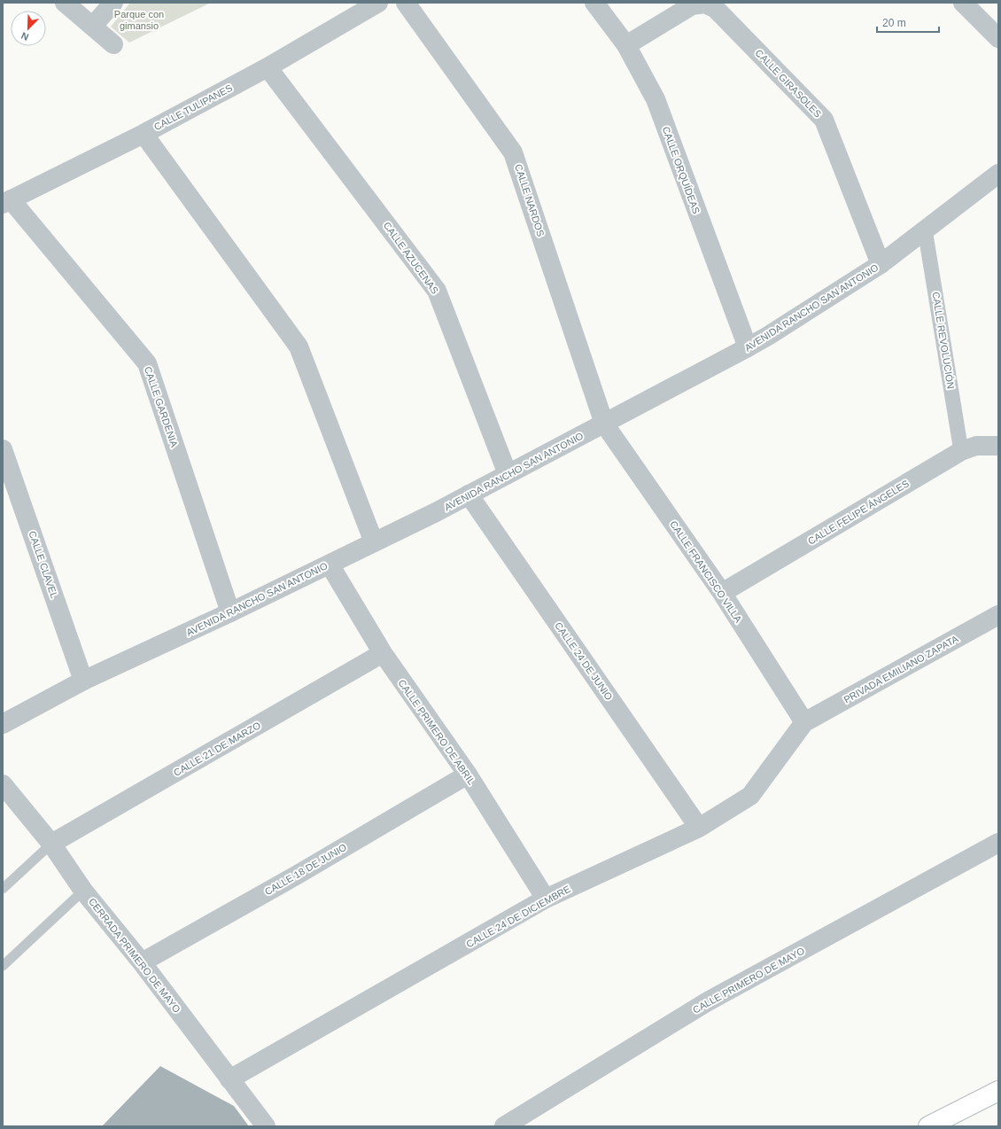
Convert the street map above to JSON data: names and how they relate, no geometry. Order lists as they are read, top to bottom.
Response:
{
  "streets": {
    "street": [
      "CALLE GIRASOLES",
      "CALLE TULIPANES",
      "CALLE ORQUÍDEAS",
      "CALLE NARDOS",
      "CALLE AZUCENAS",
      "AVENIDA RANCHO SAN ANTONIO",
      "CALLE REVOLUCIÓN",
      "CALLE GARDENIA",
      "CALLE FELIPE ÁNGELES",
      "CALLE CLAVEL",
      "CALLE FRANCISCO VILLA",
      "CALLE 24 DE JUNIO",
      "PRIVADA EMILIANO ZAPATA",
      "CALLE PRIMERO DE ABRIL",
      "CALLE 21 DE MARZO",
      "CALLE 18 DE JUNIO",
      "CALLE 24 DE DICIEMBRE",
      "CERRADA PRIMERO DE MAYO",
      "CALLE PRIMERO DE MAYO"
    ]
  },
  "crossings": [
    ["CALLE GIRASOLES", "CALLE ORQUÍDEAS"],
    ["CALLE GIRASOLES", "AVENIDA RANCHO SAN ANTONIO"],
    ["CALLE TULIPANES", "CALLE AZUCENAS"],
    ["CALLE TULIPANES", "CALLE GARDENIA"],
    ["CALLE ORQUÍDEAS", "AVENIDA RANCHO SAN ANTONIO"],
    ["CALLE NARDOS", "AVENIDA RANCHO SAN ANTONIO"],
    ["CALLE NARDOS", "CALLE FRANCISCO VILLA"],
    ["CALLE AZUCENAS", "AVENIDA RANCHO SAN ANTONIO"],
    ["AVENIDA RANCHO SAN ANTONIO", "CALLE REVOLUCIÓN"],
    ["AVENIDA RANCHO SAN ANTONIO", "CALLE GARDENIA"],
    ["AVENIDA RANCHO SAN ANTONIO", "CALLE CLAVEL"],
    ["AVENIDA RANCHO SAN ANTONIO", "CALLE FRANCISCO VILLA"],
    ["AVENIDA RANCHO SAN ANTONIO", "CALLE 24 DE JUNIO"],
    ["AVENIDA RANCHO SAN ANTONIO", "CALLE PRIMERO DE ABRIL"],
    ["CALLE REVOLUCIÓN", "CALLE FELIPE ÁNGELES"],
    ["CALLE FELIPE ÁNGELES", "CALLE FRANCISCO VILLA"],
    ["CALLE FRANCISCO VILLA", "PRIVADA EMILIANO ZAPATA"],
    ["CALLE FRANCISCO VILLA", "CALLE 24 DE DICIEMBRE"],
    ["CALLE 24 DE JUNIO", "CALLE 24 DE DICIEMBRE"],
    ["PRIVADA EMILIANO ZAPATA", "CALLE 24 DE DICIEMBRE"],
    ["CALLE PRIMERO DE ABRIL", "CALLE 21 DE MARZO"],
    ["CALLE PRIMERO DE ABRIL", "CALLE 18 DE JUNIO"],
    ["CALLE PRIMERO DE ABRIL", "CALLE 24 DE DICIEMBRE"],
    ["CALLE 21 DE MARZO", "CERRADA PRIMERO DE MAYO"],
    ["CALLE 18 DE JUNIO", "CERRADA PRIMERO DE MAYO"],
    ["CALLE 24 DE DICIEMBRE", "CERRADA PRIMERO DE MAYO"]
  ],
  "parks": ["Parque con gimansio"],
  "scale_bar": "20 m",
  "north": "bottom left"
}
